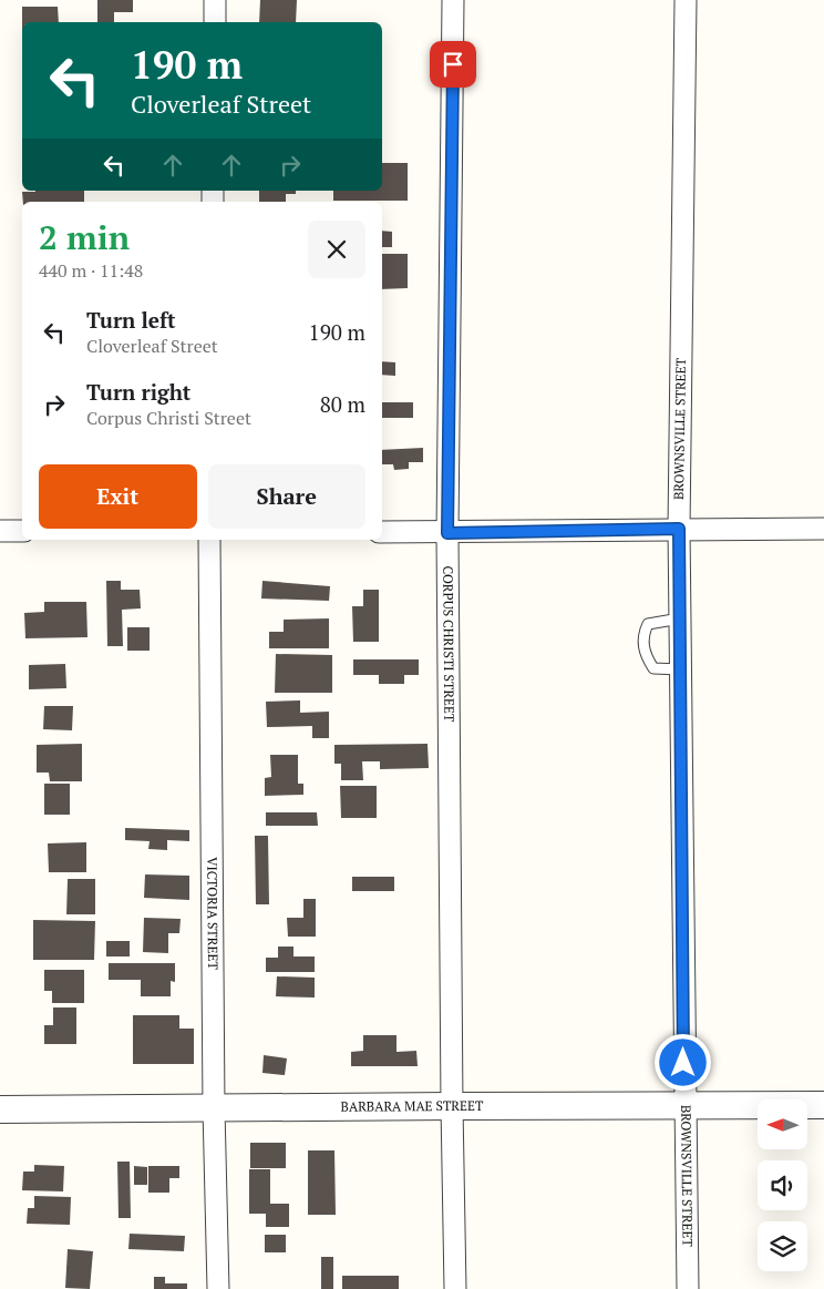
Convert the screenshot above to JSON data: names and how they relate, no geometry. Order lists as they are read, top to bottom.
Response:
{
  "streets": {
    "street": [
      "BROWNSVILLE STREET",
      "CORPUS CHRISTI STREET",
      "VICTORIA STREET",
      "BARBARA MAE STREET"
    ]
  },
  "crossings": [
    ["BROWNSVILLE STREET", "BARBARA MAE STREET"],
    ["CORPUS CHRISTI STREET", "BARBARA MAE STREET"],
    ["VICTORIA STREET", "BARBARA MAE STREET"]
  ],
  "north": "left",
  "page": {
    "turn": ["190 m", "Cloverleaf Street"],
    "heading": ["2 min", "440 m · 11:48"],
    "list": [
      {
        "name": "Turn left",
        "note": "Cloverleaf Street",
        "value": "190 m"
      },
      {
        "name": "Turn right",
        "note": "Corpus Christi Street",
        "value": "80 m"
      }
    ],
    "buttons": ["Exit", "Share"]
  }
}
